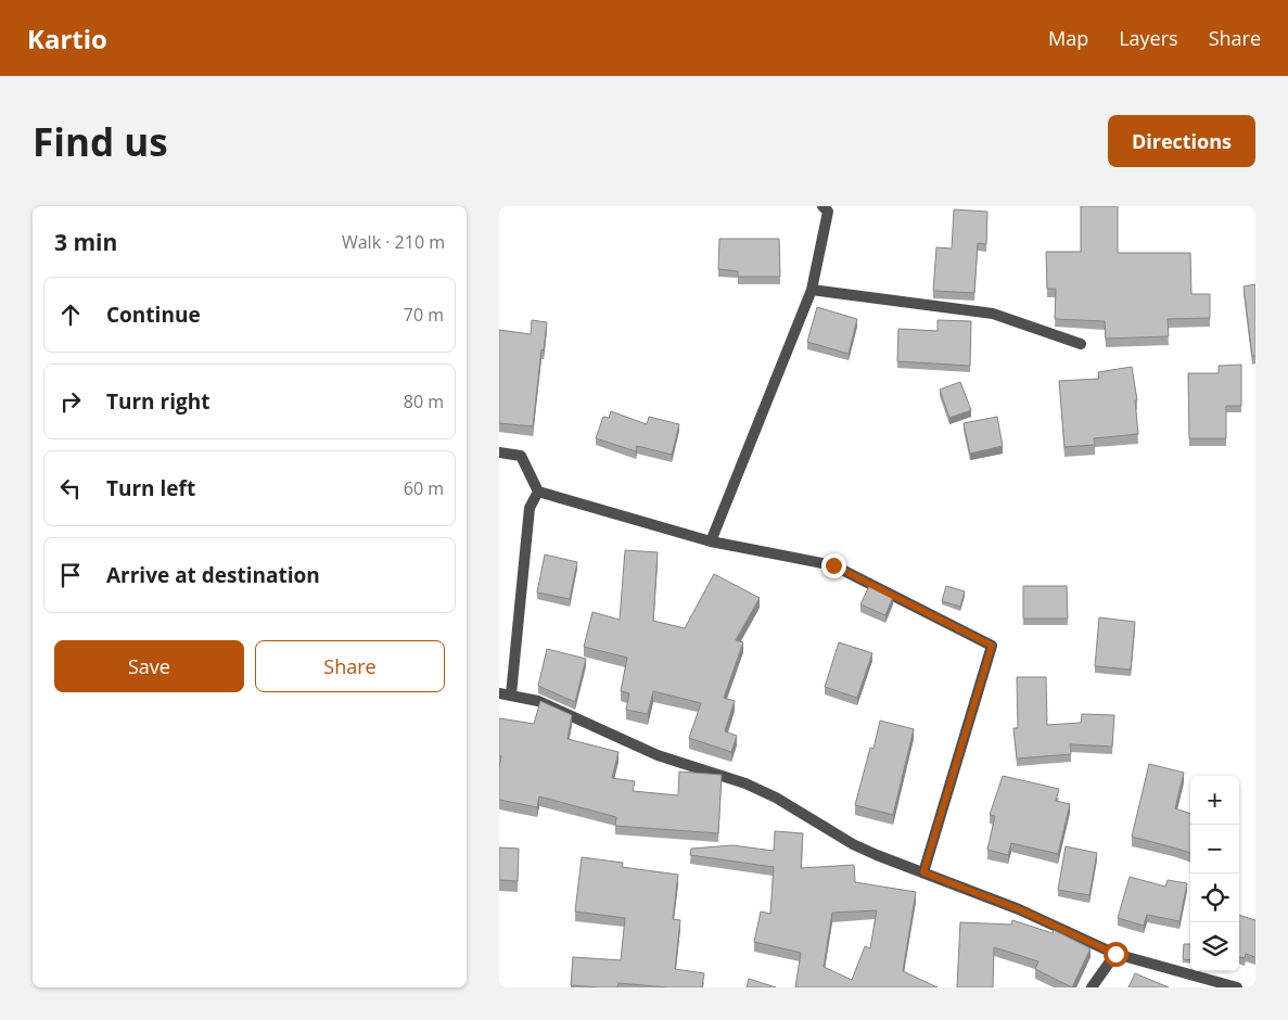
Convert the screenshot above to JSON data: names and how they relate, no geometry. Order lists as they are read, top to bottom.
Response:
{
  "page": {
    "header": "Kartio",
    "nav": ["Map", "Layers", "Share"],
    "buttons": [
      "Directions",
      ["Save", "Share"]
    ],
    "title": "Find us",
    "heading": ["3 min", "Walk · 210 m"],
    "list": [
      ["Continue", "70 m"],
      ["Turn right", "80 m"],
      ["Turn left", "60 m"],
      "Arrive at destination"
    ],
    "map_buttons": ["+", "−"]
  }
}
